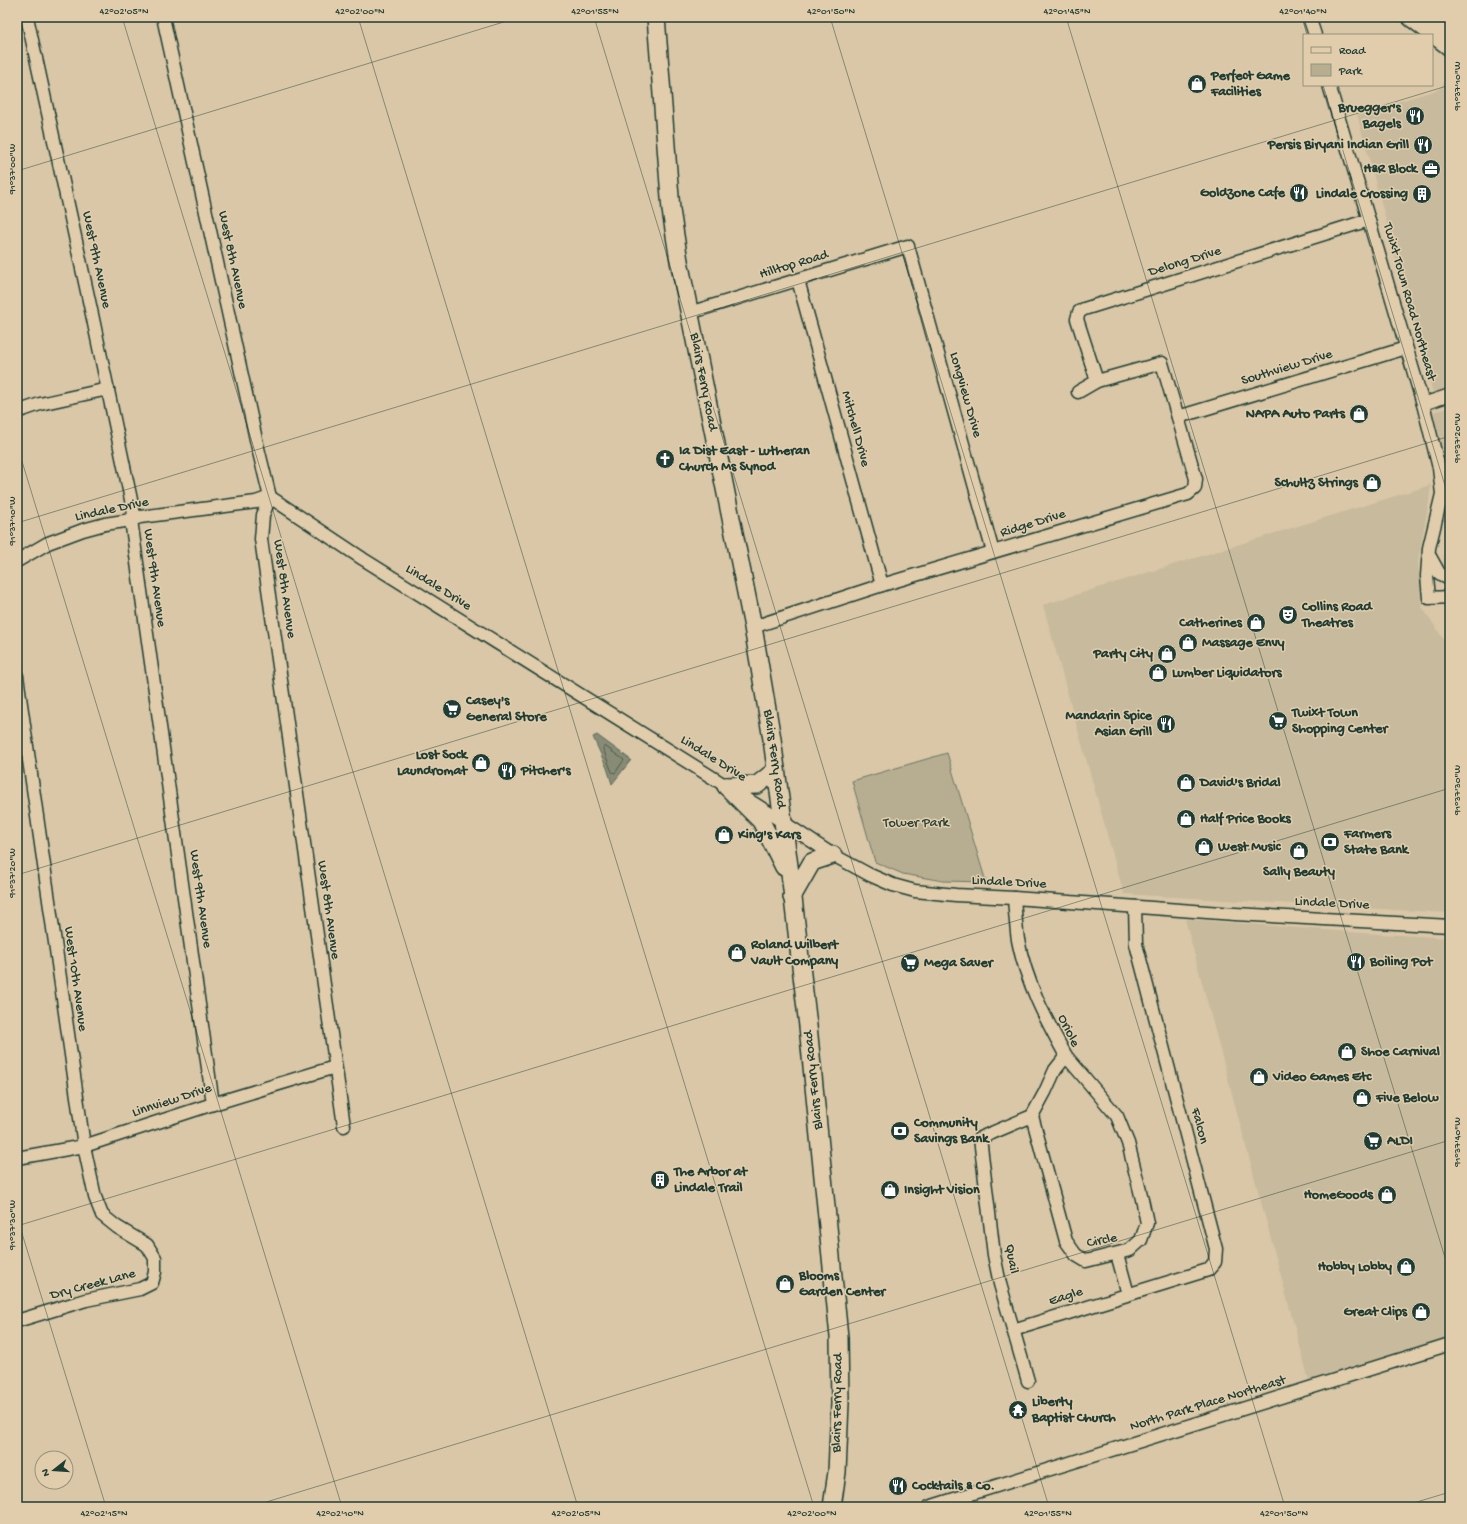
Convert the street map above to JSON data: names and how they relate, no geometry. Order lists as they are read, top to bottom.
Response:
{
  "streets": {
    "main road": ["Blairs Ferry Road"],
    "street": [
      "West 9th Avenue",
      "West 8th Avenue",
      "Delong Drive",
      "Hilltop Road",
      "Twixt Town Road Northeast",
      "Southview Drive",
      "Longview Drive",
      "Mitchell Drive",
      "Lindale Drive",
      "Ridge Drive",
      "West 10th Avenue",
      "Oriole",
      "Linnview Drive",
      "Falcon",
      "Circle",
      "Quail",
      "Dry Creek Lane",
      "Eagle",
      "North Park Place Northeast"
    ]
  },
  "crossings": [
    ["West 9th Avenue", "Lindale Drive"],
    ["West 9th Avenue", "Linnview Drive"],
    ["West 8th Avenue", "Lindale Drive"],
    ["West 8th Avenue", "Linnview Drive"],
    ["Delong Drive", "Twixt Town Road Northeast"],
    ["Delong Drive", "Ridge Drive"],
    ["Hilltop Road", "Blairs Ferry Road"],
    ["Hilltop Road", "Longview Drive"],
    ["Hilltop Road", "Mitchell Drive"],
    ["Twixt Town Road Northeast", "Southview Drive"],
    ["Southview Drive", "Ridge Drive"],
    ["Blairs Ferry Road", "Lindale Drive"],
    ["Blairs Ferry Road", "Ridge Drive"],
    ["Longview Drive", "Ridge Drive"],
    ["Mitchell Drive", "Ridge Drive"],
    ["Lindale Drive", "Oriole"],
    ["Lindale Drive", "Falcon"],
    ["West 10th Avenue", "Linnview Drive"],
    ["West 10th Avenue", "Dry Creek Lane"],
    ["Oriole", "Circle"],
    ["Oriole", "Quail"],
    ["Falcon", "Eagle"],
    ["Circle", "Quail"],
    ["Quail", "Eagle"]
  ],
  "parks": ["Tower Park"],
  "places": {
    "shop": [
      "Perfect Game Facilities",
      "NAPA Auto Parts",
      "Schultz Strings",
      "Catherines",
      "Massage Envy",
      "Party City",
      "Lumber Liquidators",
      "Lost Sock Laundromat",
      "David's Bridal",
      "Half Price Books",
      "King's Kars",
      "West Music",
      "Sally Beauty",
      "Roland Wilbert Vault Company",
      "Shoe Carnival",
      "Video Games Etc",
      "Five Below",
      "Insight Vision",
      "HomeGoods",
      "Hobby Lobby",
      "Blooms Garden Center",
      "Great Clips"
    ],
    "restaurant": [
      "Bruegger's Bagels",
      "Persis Biryani Indian Grill",
      "Goldzone Cafe",
      "Mandarin Spice Asian Grill",
      "Pitcher's",
      "Boiling Pot",
      "Cocktails & Co."
    ],
    "office": ["H&R Block"],
    "building": ["Lindale Crossing", "The Arbor at Lindale Trail"],
    "church": ["Ia Dist East - Lutheran Church Ms Synod"],
    "theatre": ["Collins Road Theatres"],
    "supermarket": [
      "Casey's General Store",
      "Twixt Town Shopping Center",
      "Mega Saver",
      "ALDI"
    ],
    "bank": ["Farmers State Bank", "Community Savings Bank"],
    "temple": ["Liberty Baptist Church"]
  },
  "legend": ["Road", "Park"],
  "north": "left",
  "coordinates": [
    "42°02'05\"N",
    "42°02'00\"N",
    "42°01'55\"N",
    "42°01'50\"N",
    "42°01'45\"N",
    "42°01'40\"N",
    "91°37'10\"W",
    "91°37'00\"W",
    "91°37'20\"W",
    "91°37'30\"W",
    "91°37'40\"W",
    "42°02'15\"N",
    "42°02'10\"N"
  ]
}
